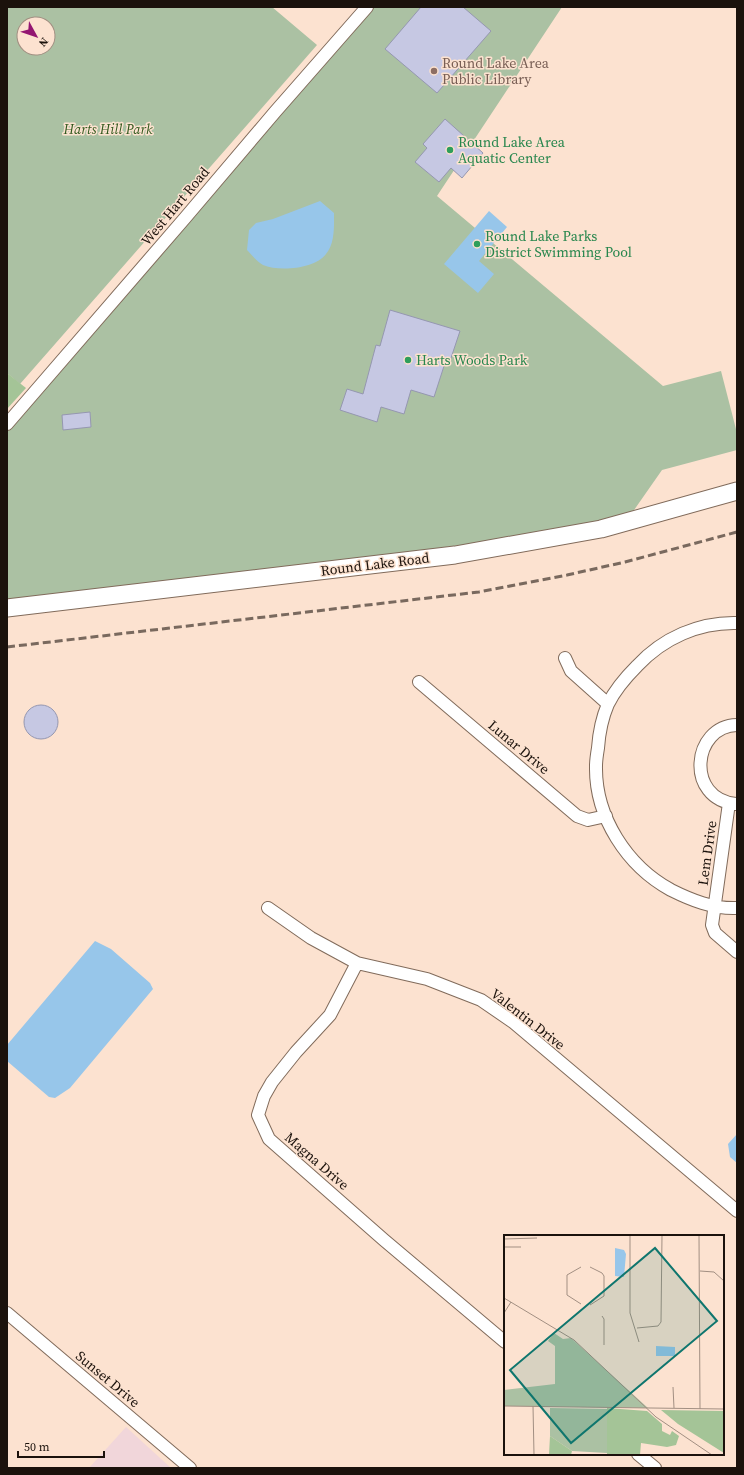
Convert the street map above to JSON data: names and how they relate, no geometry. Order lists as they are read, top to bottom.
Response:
{
  "streets": {
    "main road": ["Round Lake Road"],
    "street": [
      "West Hart Road",
      "Lunar Drive",
      "Lem Drive",
      "Valentin Drive",
      "Magna Drive",
      "Sunset Drive"
    ]
  },
  "crossings": [
    ["Valentin Drive", "Magna Drive"]
  ],
  "parks": ["Harts Hill Park"],
  "places": [
    "Round Lake Area Public Library",
    "Round Lake Area Aquatic Center",
    "Round Lake Parks District Swimming Pool",
    "Harts Woods Park"
  ],
  "scale_bar": "50 m",
  "north": "bottom right"
}
